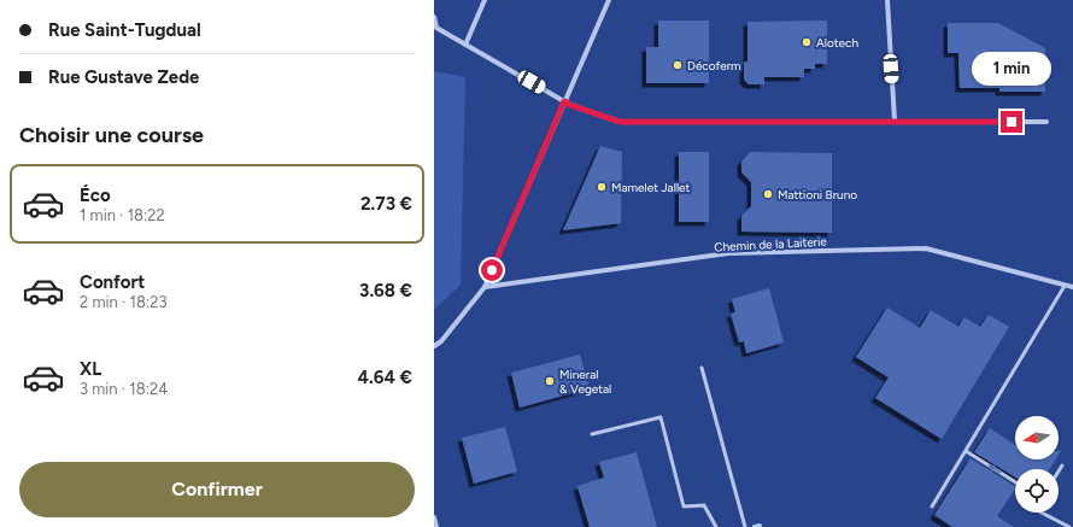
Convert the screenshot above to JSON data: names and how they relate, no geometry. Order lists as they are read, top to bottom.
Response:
{
  "streets": {
    "street": ["Chemin de la Laiterie"]
  },
  "places": [
    "Alotech",
    "Décoferm",
    "Mamelet Jallet",
    "Mattioni Bruno",
    "Mineral & Vegetal"
  ],
  "north": "left",
  "page": {
    "banner": ["Rue Saint-Tugdual", "Rue Gustave Zede"],
    "bubble": "1 min",
    "heading": "Choisir une course",
    "list": [
      {
        "name": "Éco",
        "note": "1 min · 18:22",
        "value": "2.73 €"
      },
      {
        "name": "Confort",
        "note": "2 min · 18:23",
        "value": "3.68 €"
      },
      {
        "name": "XL",
        "note": "3 min · 18:24",
        "value": "4.64 €"
      }
    ],
    "buttons": "Confirmer"
  }
}
